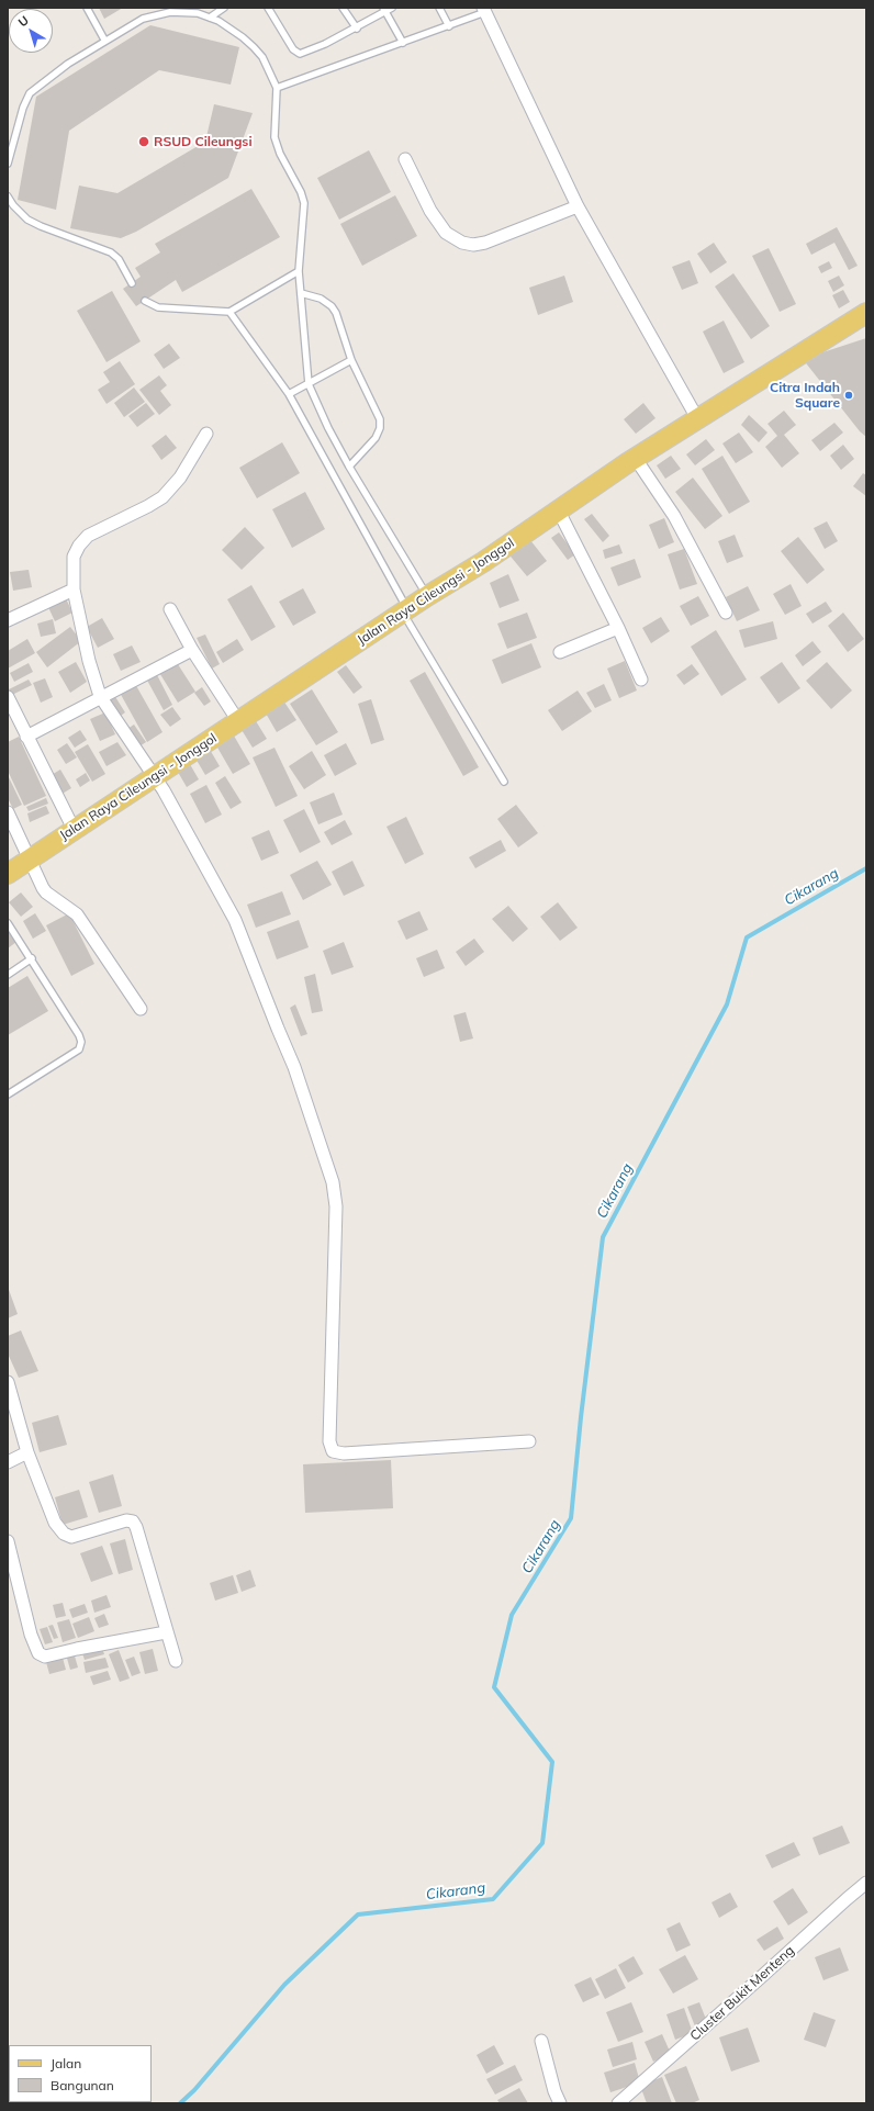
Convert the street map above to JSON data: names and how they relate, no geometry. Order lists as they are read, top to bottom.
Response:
{
  "streets": {
    "main road": ["Jalan Raya Cileungsi - Jonggol"],
    "street": ["Cluster Bukit Menteng"]
  },
  "water": ["Cikarang"],
  "places": ["RSUD Cileungsi", "Citra Indah Square"],
  "legend": ["Jalan", "Bangunan"],
  "north": "top left"
}
